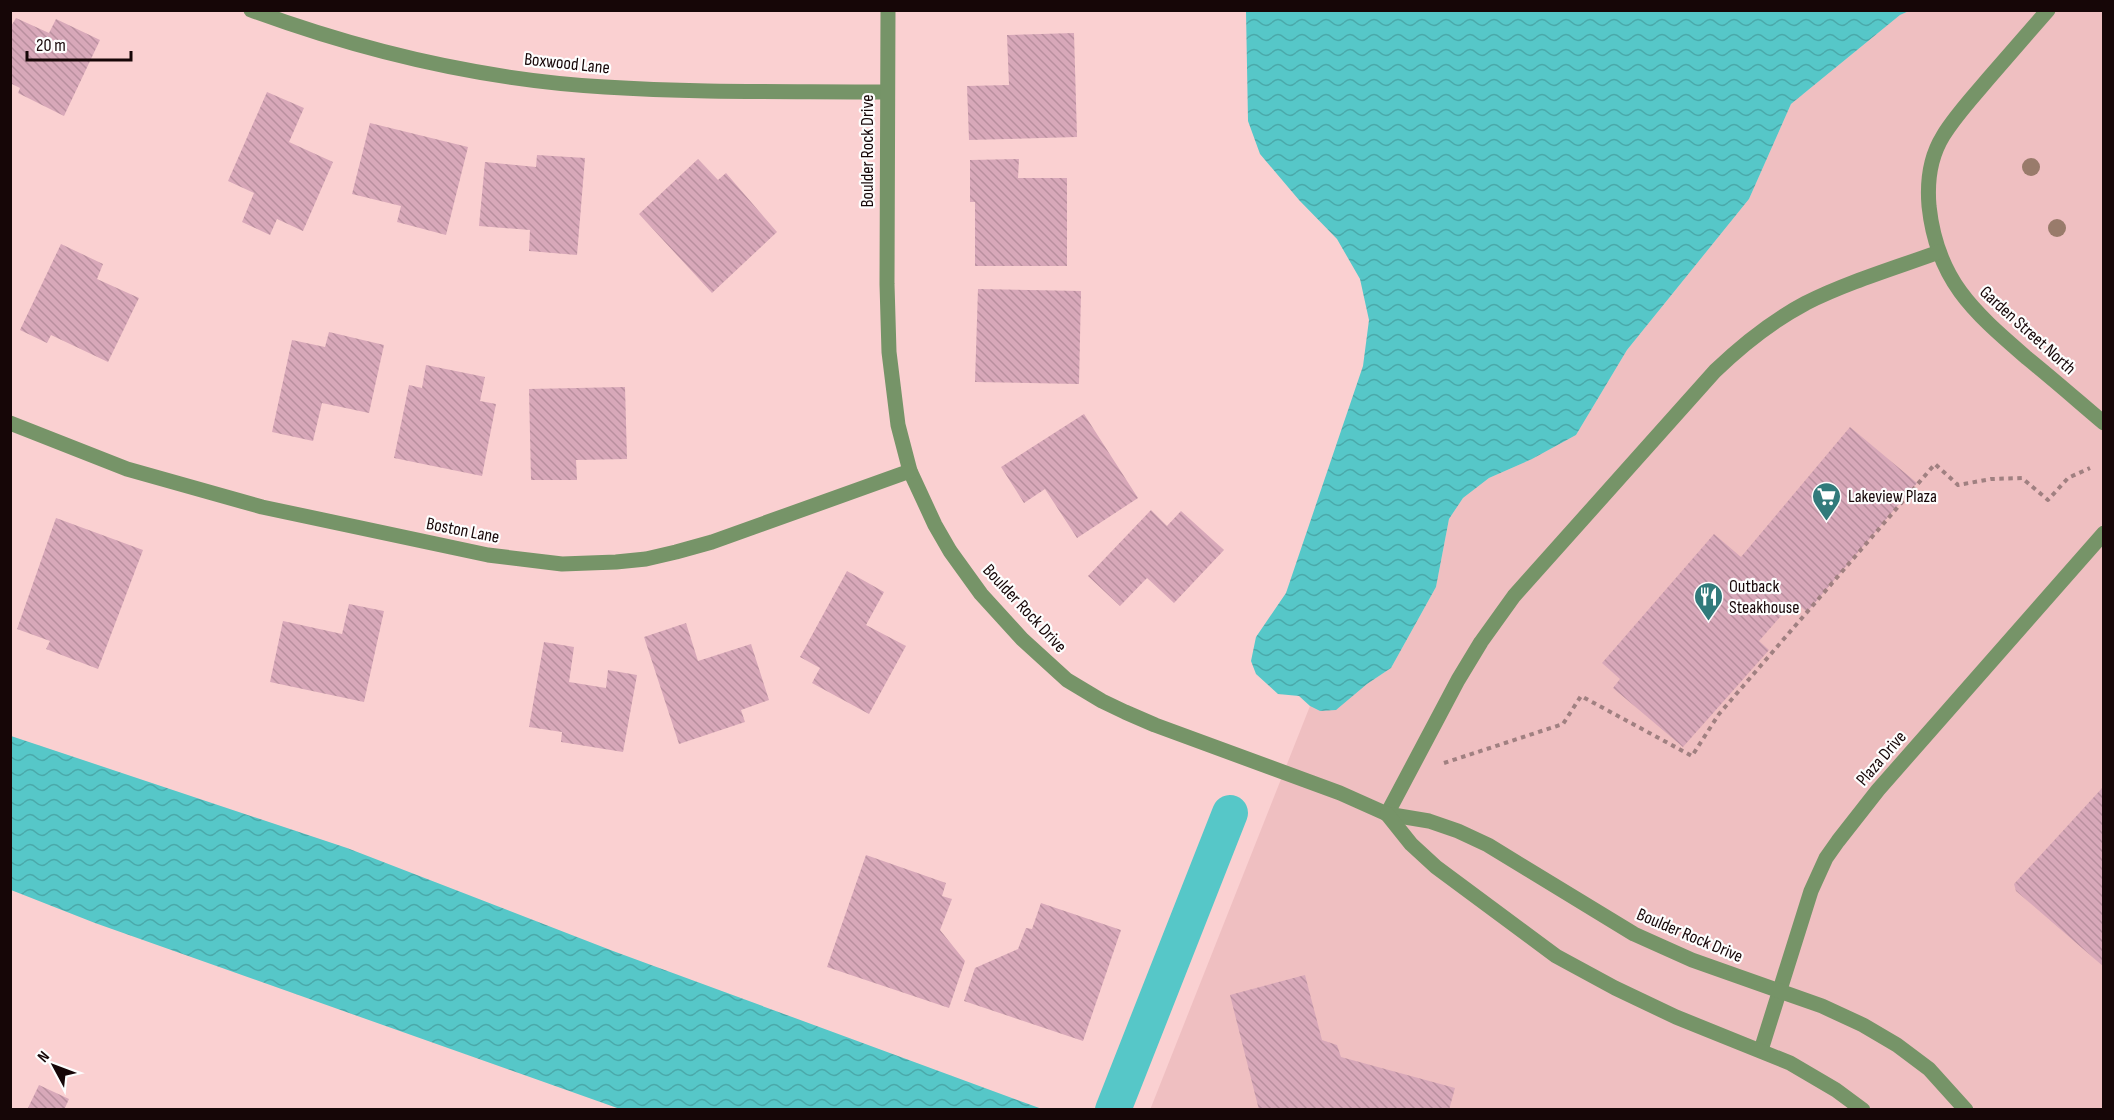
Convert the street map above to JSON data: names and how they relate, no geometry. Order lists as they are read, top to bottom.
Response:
{
  "streets": {
    "street": [
      "Boxwood Lane",
      "Boulder Rock Drive",
      "Garden Street North",
      "Boston Lane",
      "Plaza Drive"
    ]
  },
  "crossings": [
    ["Boxwood Lane", "Boulder Rock Drive"],
    ["Boulder Rock Drive", "Boston Lane"],
    ["Boulder Rock Drive", "Plaza Drive"]
  ],
  "places": {
    "supermarket": ["Lakeview Plaza"],
    "restaurant": ["Outback Steakhouse"]
  },
  "scale_bar": "20 m",
  "north": "top left"
}
